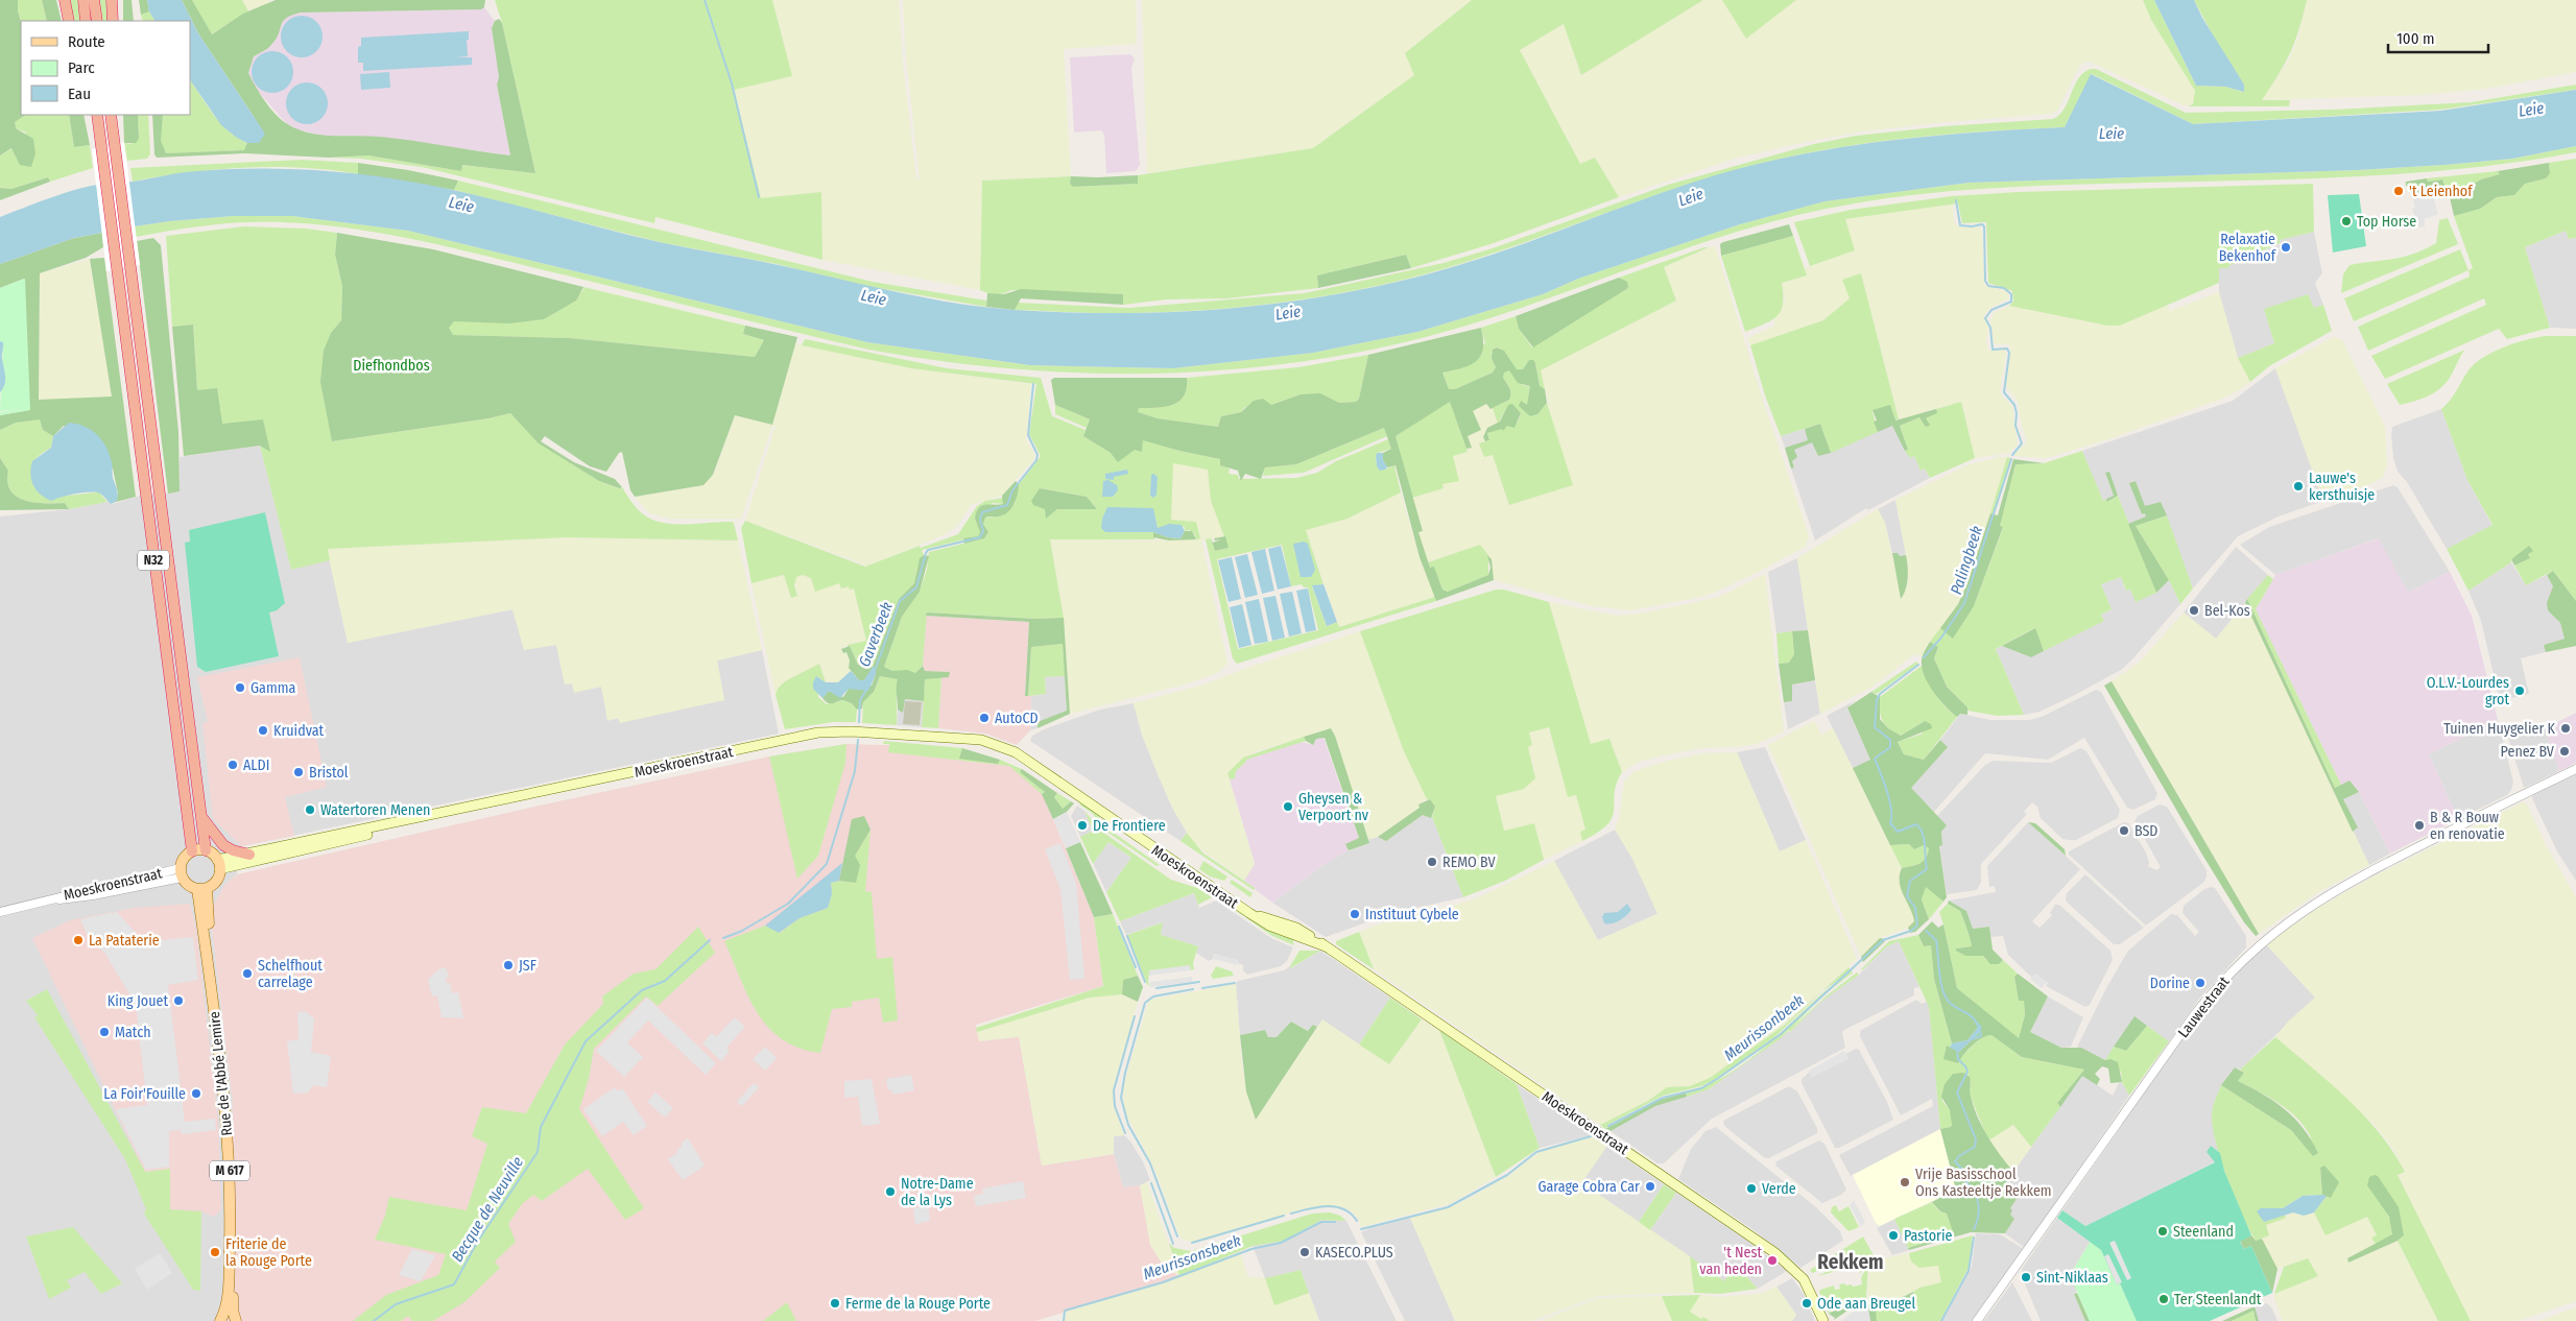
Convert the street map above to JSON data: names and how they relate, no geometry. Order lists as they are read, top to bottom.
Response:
{
  "streets": {
    "highway": ["N32"],
    "main road": ["Moeskroenstraat", "Rue de l'Abbé Lemire", "M 617"],
    "street": ["Lauwestraat"]
  },
  "crossings": [
    ["N32", "Moeskroenstraat"],
    ["N32", "Rue de l'Abbé Lemire"],
    ["Moeskroenstraat", "Rue de l'Abbé Lemire"]
  ],
  "districts": ["Rekkem"],
  "water": [
    "Leie",
    "Palingbeek",
    "Gaverbeek",
    "Meurissonbeek",
    "Becque de Neuville",
    "Meurissonsbeek"
  ],
  "parks": ["Diefhondbos"],
  "places": [
    "'t Leienhof",
    "Top Horse",
    "Relaxatie Bekenhof",
    "Lauwe's kersthuisje",
    "Bel-Kos",
    "Gamma",
    "O.L.V.-Lourdes grot",
    "AutoCD",
    "Tuinen Huygelier K",
    "Kruidvat",
    "Penez BV",
    "ALDI",
    "Bristol",
    "Gheysen & Verpoort nv",
    "Watertoren Menen",
    "De Frontiere",
    "B & R Bouw en renovatie",
    "BSD",
    "REMO BV",
    "Instituut Cybele",
    "La Pataterie",
    "JSF",
    "Schelfhout carrelage",
    "Dorine",
    "King Jouet",
    "Match",
    "La Foir'Fouille",
    "Vrije Basisschool Ons Kasteeltje Rekkem",
    "Garage Cobra Car",
    "Verde",
    "Notre-Dame de la Lys",
    "Steenland",
    "Pastorie",
    "Friterie de la Rouge Porte",
    "KASECO.PLUS",
    "'t Nest van heden",
    "Sint-Niklaas",
    "Ter Steenlandt",
    "Ferme de la Rouge Porte",
    "Ode aan Breugel"
  ],
  "legend": ["Route", "Parc", "Eau"],
  "scale_bar": "100 m"
}
